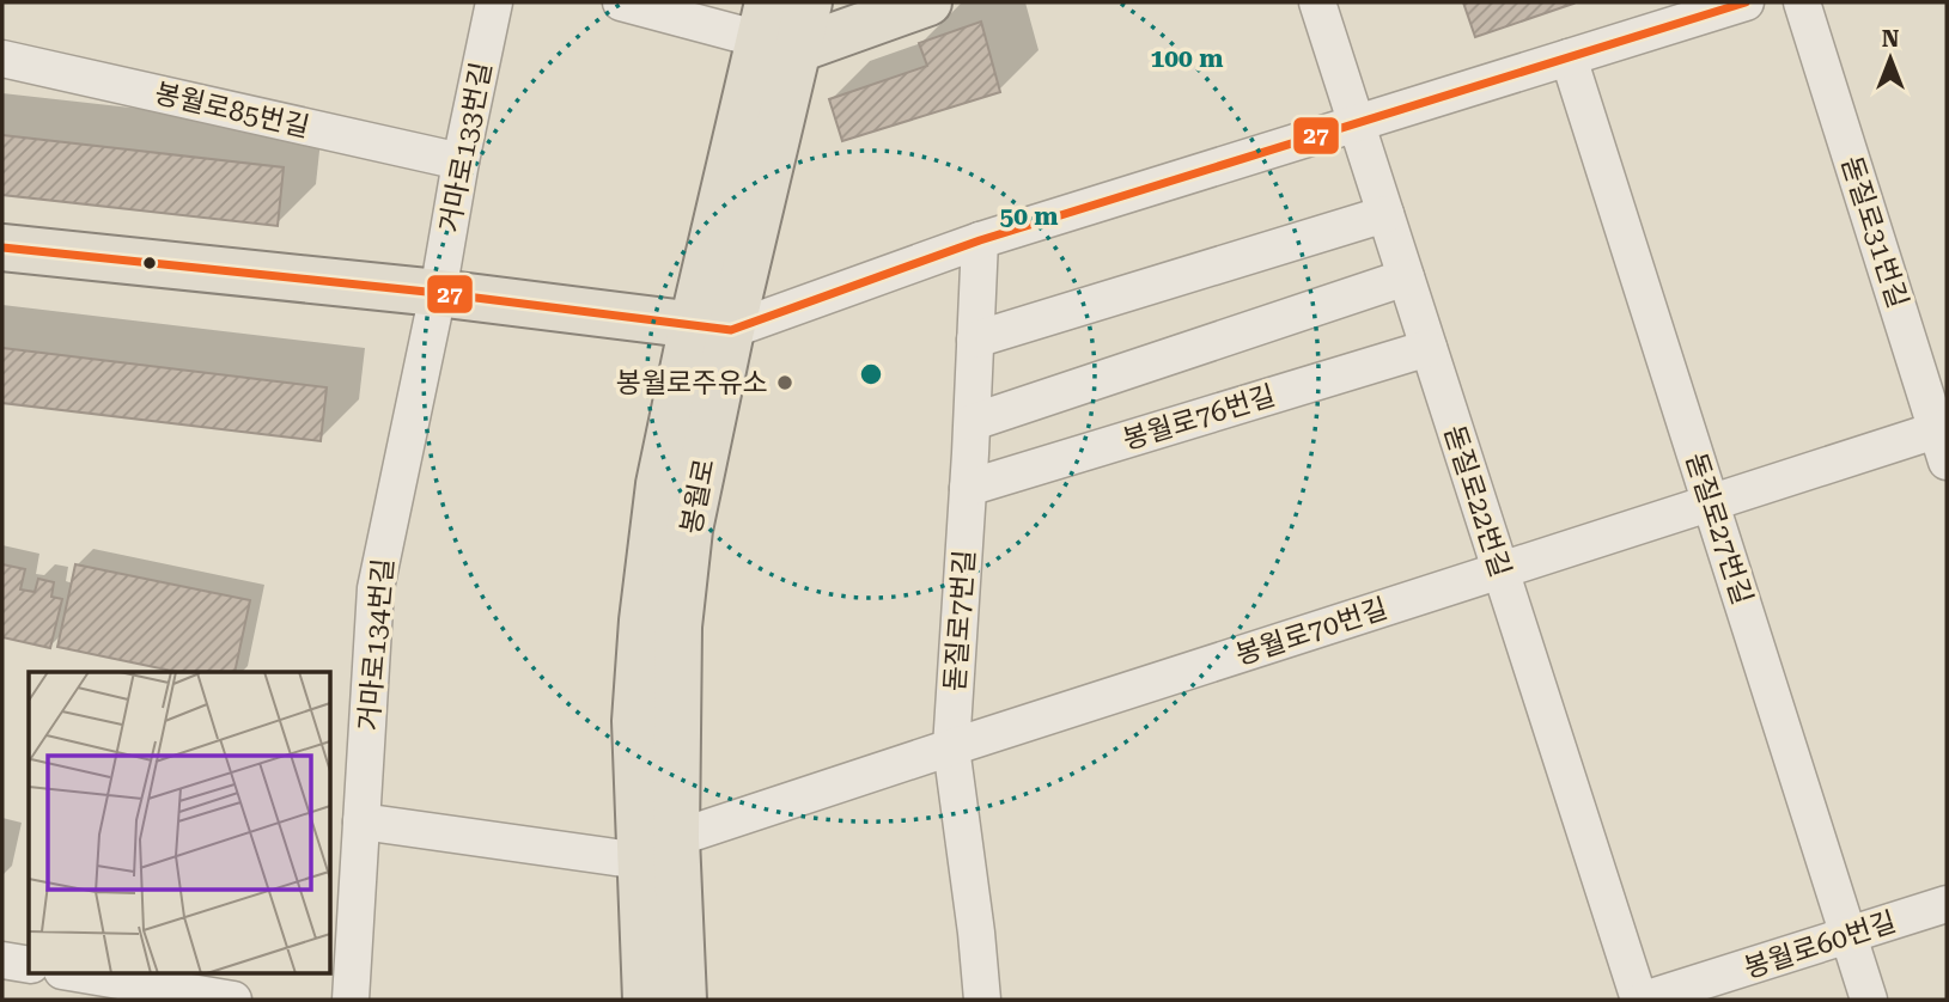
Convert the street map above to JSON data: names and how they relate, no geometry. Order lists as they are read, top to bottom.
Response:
{
  "streets": {
    "street": [
      "봉월로85번길",
      "거마로133번길",
      "돋질로31번길",
      "봉월로76번길",
      "돋질로22번길",
      "돋질로27번길",
      "돋질로7번길",
      "봉월로70번길",
      "거마로134번길",
      "봉월로60번길"
    ]
  },
  "crossings": [
    ["봉월로85번길", "거마로133번길"],
    ["거마로133번길", "거마로134번길"],
    ["돋질로31번길", "봉월로70번길"],
    ["봉월로76번길", "돋질로22번길"],
    ["봉월로76번길", "돋질로7번길"],
    ["돋질로22번길", "봉월로70번길"],
    ["돋질로22번길", "봉월로60번길"],
    ["돋질로27번길", "봉월로70번길"],
    ["돋질로27번길", "봉월로60번길"],
    ["돋질로7번길", "봉월로70번길"]
  ],
  "places": ["봉월로주유소"],
  "lines": ["transit line 27"],
  "north": "top",
  "rings": ["100 m", "50 m"]
}
